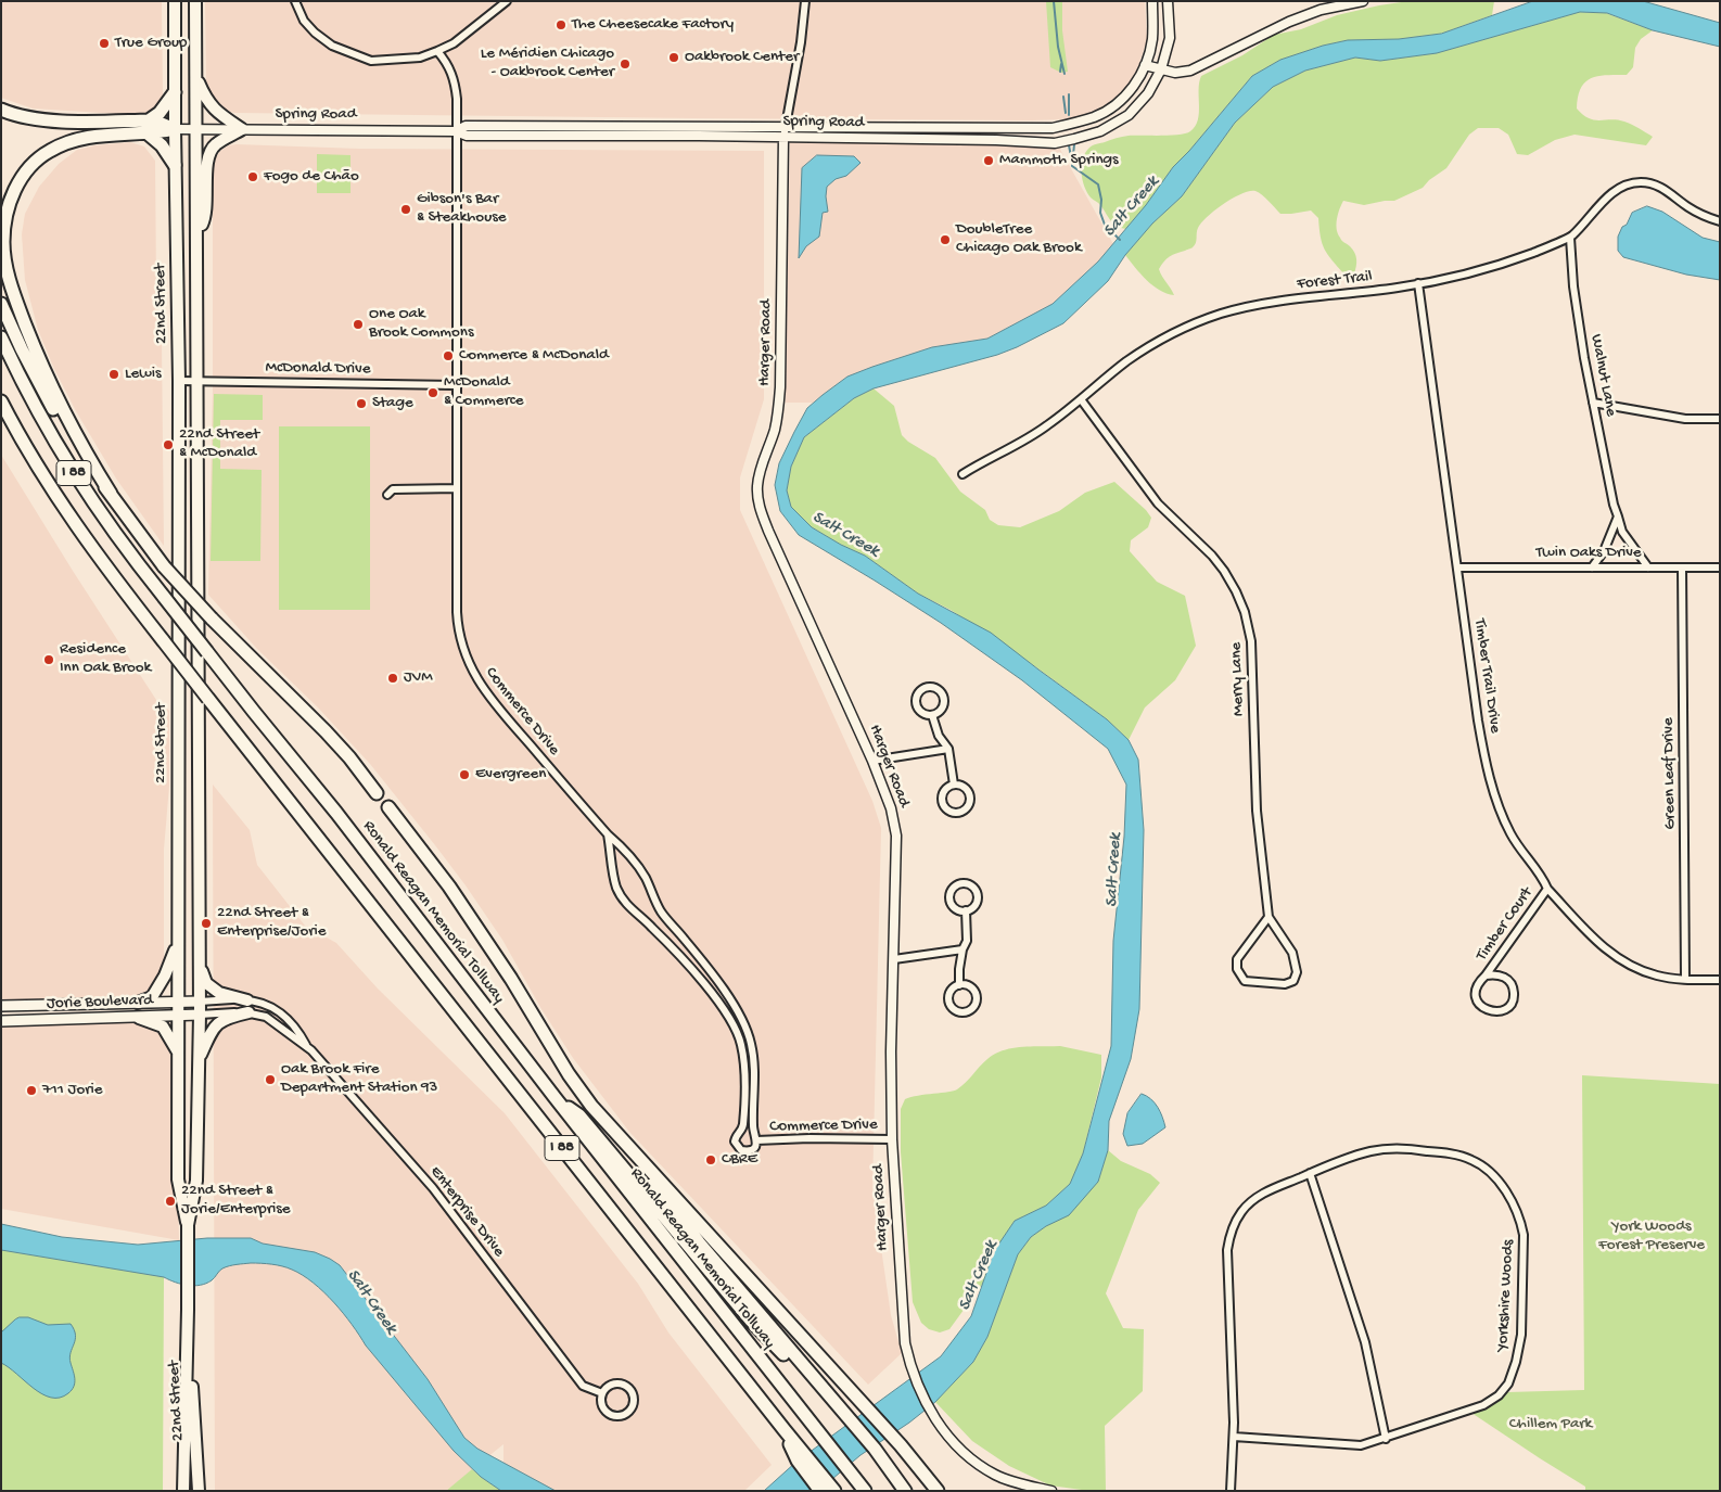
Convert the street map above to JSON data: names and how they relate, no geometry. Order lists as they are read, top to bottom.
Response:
{
  "streets": {
    "highway": ["I 88", "Ronald Reagan Memorial Tollway"],
    "main road": ["22nd Street", "Jorie Boulevard"],
    "street": [
      "Spring Road",
      "Forest Trail",
      "Harger Road",
      "McDonald Drive",
      "Walnut Lane",
      "Twin Oaks Drive",
      "Timber Trail Drive",
      "Merry Lane",
      "Commerce Drive",
      "Green Leaf Drive",
      "Timber Court",
      "Enterprise Drive",
      "Yorkshire Woods"
    ]
  },
  "crossings": [
    ["Spring Road", "22nd Street"],
    ["Spring Road", "Harger Road"],
    ["Spring Road", "Commerce Drive"],
    ["Forest Trail", "Walnut Lane"],
    ["Forest Trail", "Timber Trail Drive"],
    ["Forest Trail", "Merry Lane"],
    ["22nd Street", "McDonald Drive"],
    ["22nd Street", "Jorie Boulevard"],
    ["22nd Street", "Enterprise Drive"],
    ["Harger Road", "Commerce Drive"],
    ["McDonald Drive", "Commerce Drive"],
    ["Walnut Lane", "Twin Oaks Drive"],
    ["Twin Oaks Drive", "Timber Trail Drive"],
    ["Twin Oaks Drive", "Green Leaf Drive"],
    ["Timber Trail Drive", "Green Leaf Drive"],
    ["Timber Trail Drive", "Timber Court"],
    ["Jorie Boulevard", "Enterprise Drive"]
  ],
  "water": ["Salt Creek"],
  "parks": ["York Woods Forest Preserve", "Chillem Park"],
  "places": [
    "The Cheesecake Factory",
    "True Group",
    "Oakbrook Center",
    "Le Méridien Chicago - Oakbrook Center",
    "Mammoth Springs",
    "Fogo de Chão",
    "Gibson's Bar & Steakhouse",
    "DoubleTree Chicago Oak Brook",
    "One Oak Brook Commons",
    "Commerce & McDonald",
    "Lewis",
    "McDonald & Commerce",
    "Stage",
    "22nd Street & McDonald",
    "Residence Inn Oak Brook",
    "JVM",
    "Evergreen",
    "22nd Street & Enterprise/Jorie",
    "Oak Brook Fire Department Station 93",
    "711 Jorie",
    "CBRE",
    "22nd Street & Jorie/Enterprise"
  ]
}
